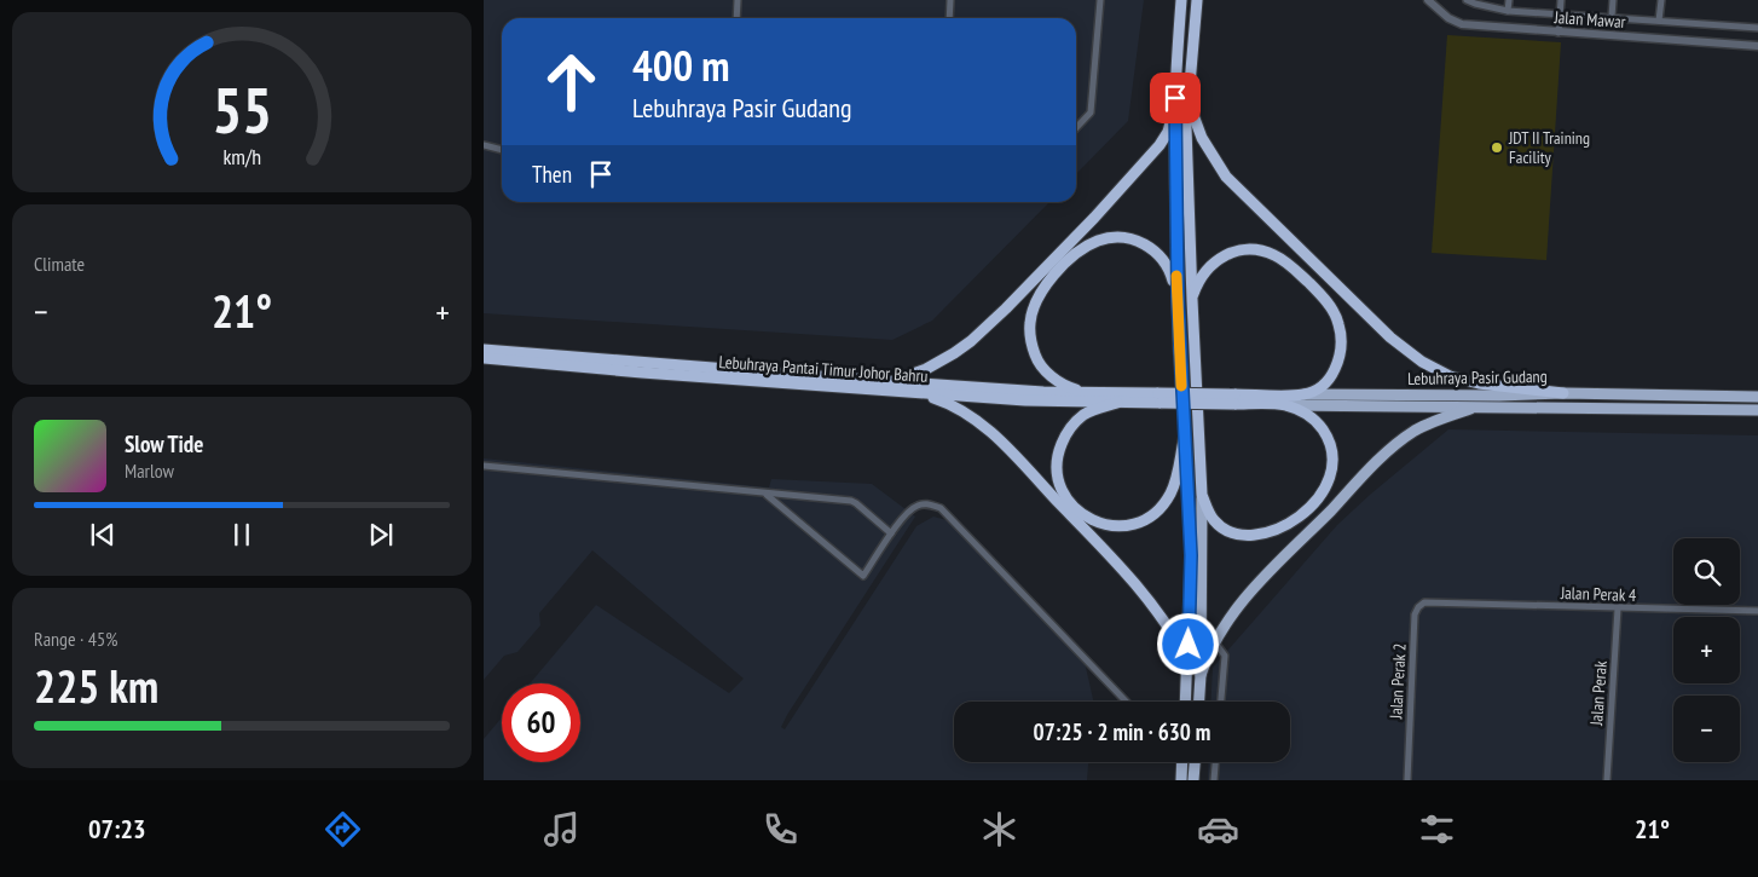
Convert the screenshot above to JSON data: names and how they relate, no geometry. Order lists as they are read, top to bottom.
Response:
{
  "streets": {
    "highway": ["Lebuhraya Pantai Timur Johor Bahru", "Lebuhraya Pasir Gudang"],
    "street": [
      "Jalan Mawar",
      "Jalan Perak 4",
      "Jalan Perak 2",
      "Jalan Perak"
    ]
  },
  "crossings": [
    ["Lebuhraya Pantai Timur Johor Bahru", "Lebuhraya Pasir Gudang"],
    ["Jalan Perak 4", "Jalan Perak 2"],
    ["Jalan Perak 4", "Jalan Perak"]
  ],
  "places": ["JDT II Training Facility"],
  "page": {
    "turn": ["400 m", "Lebuhraya Pasir Gudang"],
    "then": "Then",
    "tile": [
      "Climate",
      ["Range · 45%", "225 km"]
    ],
    "heat": ["−", "21°", "+"],
    "song": ["Slow Tide", "Marlow"],
    "map_buttons": ["+", "−"],
    "limit": "60",
    "trip": "07:25 · 2 min · 630 m",
    "tabs": ["07:23", "21°"],
    "gauge": ["55", "km/h"]
  }
}
